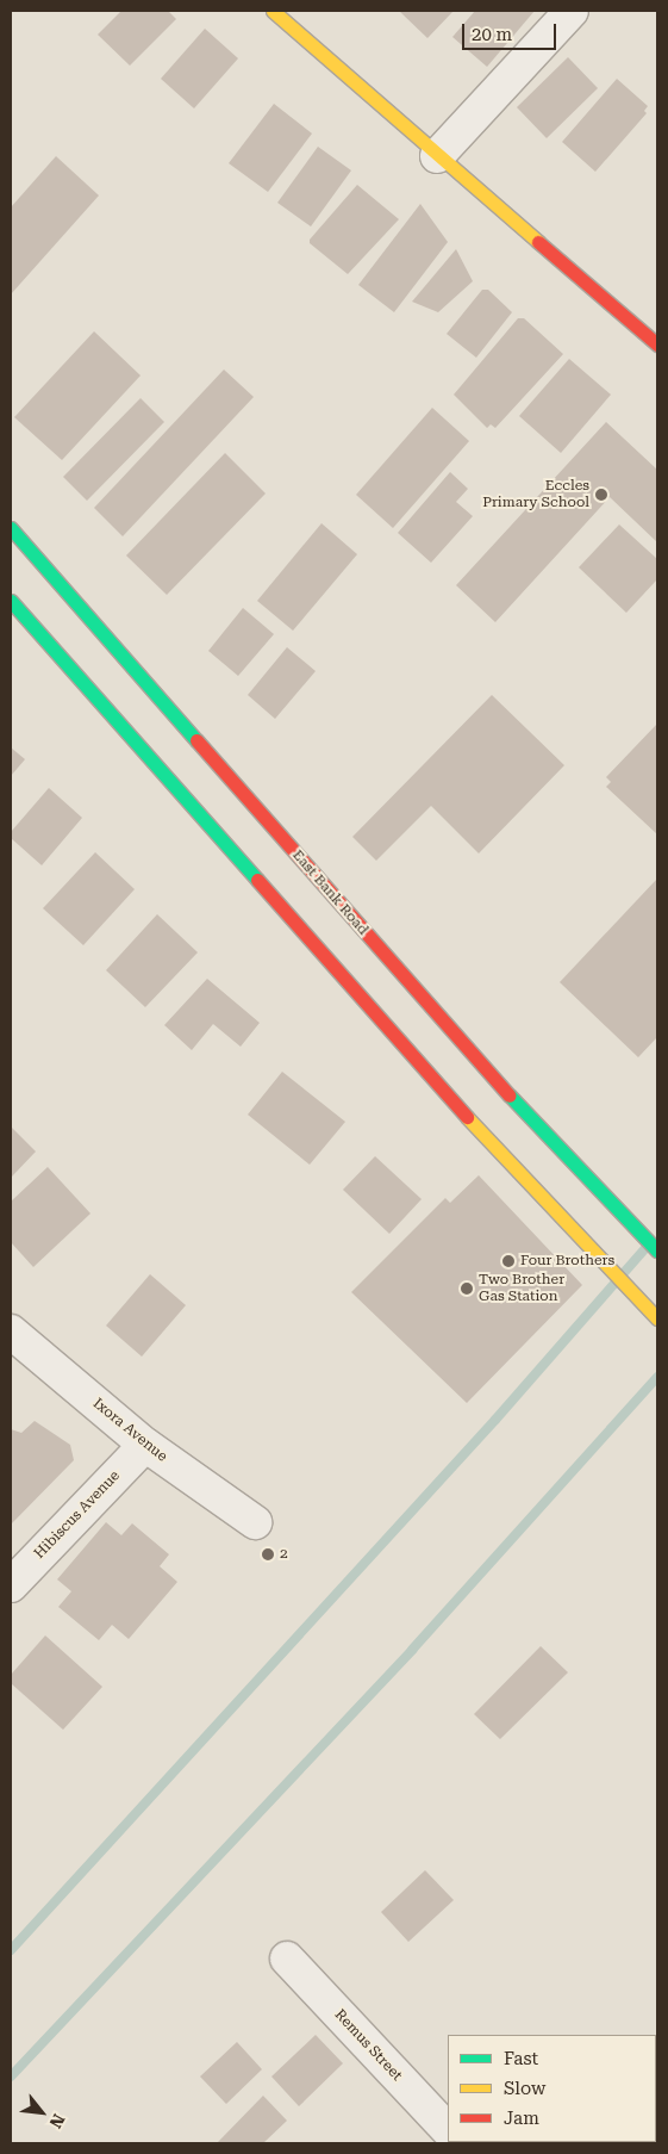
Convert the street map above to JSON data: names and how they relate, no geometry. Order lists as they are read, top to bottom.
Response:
{
  "streets": {
    "main road": ["East Bank Road"],
    "street": ["Ixora Avenue", "Hibiscus Avenue", "Remus Street"]
  },
  "crossings": [
    ["Ixora Avenue", "Hibiscus Avenue"]
  ],
  "places": [
    "Eccles Primary School",
    "Four Brothers",
    "Two Brother Gas Station",
    "2"
  ],
  "legend": ["Fast", "Slow", "Jam"],
  "scale_bar": "20 m",
  "north": "bottom right"
}
